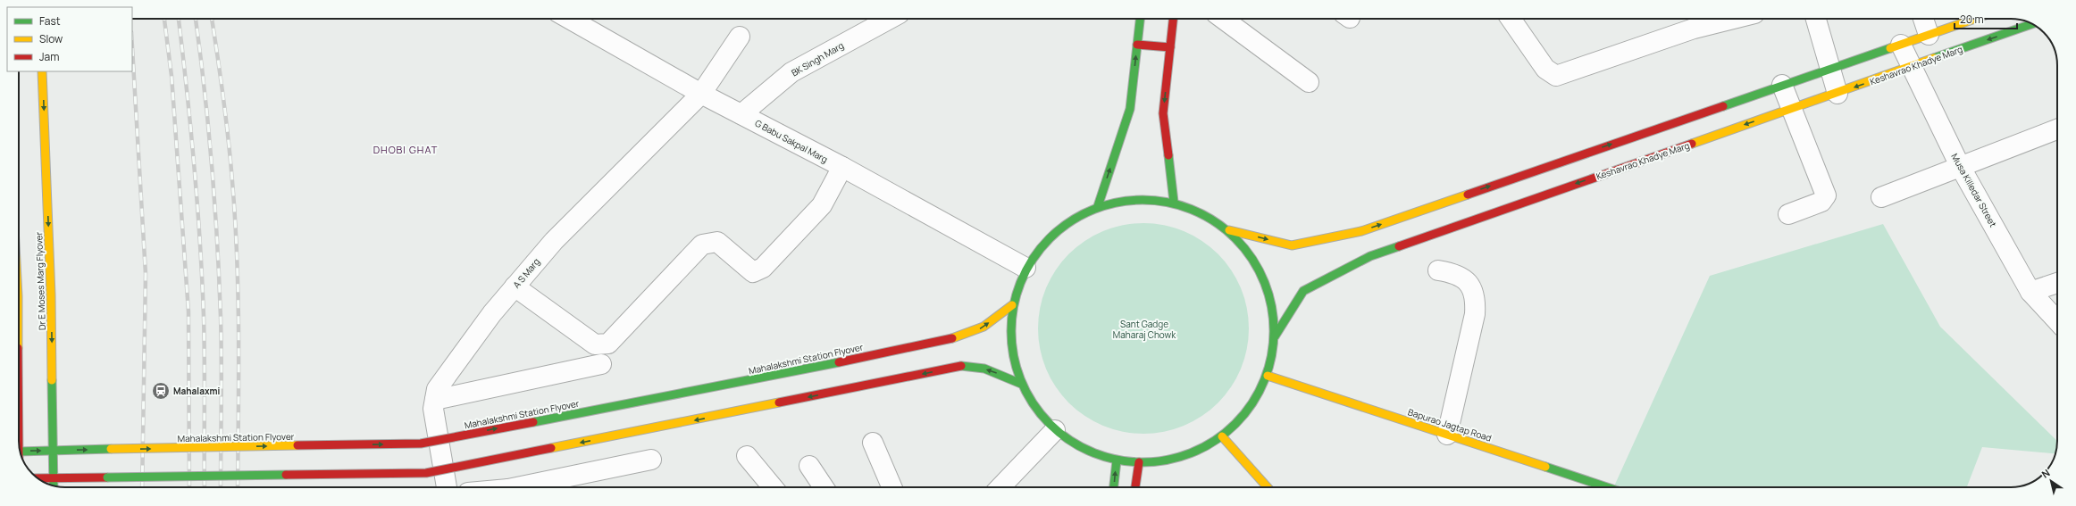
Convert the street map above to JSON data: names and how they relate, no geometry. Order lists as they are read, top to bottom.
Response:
{
  "streets": {
    "main road": [
      "Keshavrao Khadye Marg",
      "Dr E Moses Marg Flyover",
      "Mahalakshmi Station Flyover",
      "Bapurao Jagtap Road"
    ],
    "street": [
      "BK Singh Marg",
      "G Babu Sakpal Marg",
      "Musa Killedar Street",
      "A S Marg"
    ]
  },
  "crossings": [
    ["BK Singh Marg", "G Babu Sakpal Marg"],
    ["Keshavrao Khadye Marg", "Musa Killedar Street"],
    ["G Babu Sakpal Marg", "A S Marg"],
    ["Dr E Moses Marg Flyover", "Mahalakshmi Station Flyover"]
  ],
  "one_way": ["Dr E Moses Marg Flyover"],
  "districts": ["DHOBI GHAT"],
  "parks": ["Sant Gadge Maharaj Chowk"],
  "places": {
    "station": ["Mahalaxmi"]
  },
  "legend": ["Fast", "Slow", "Jam"],
  "scale_bar": "20 m",
  "north": "top left"
}
